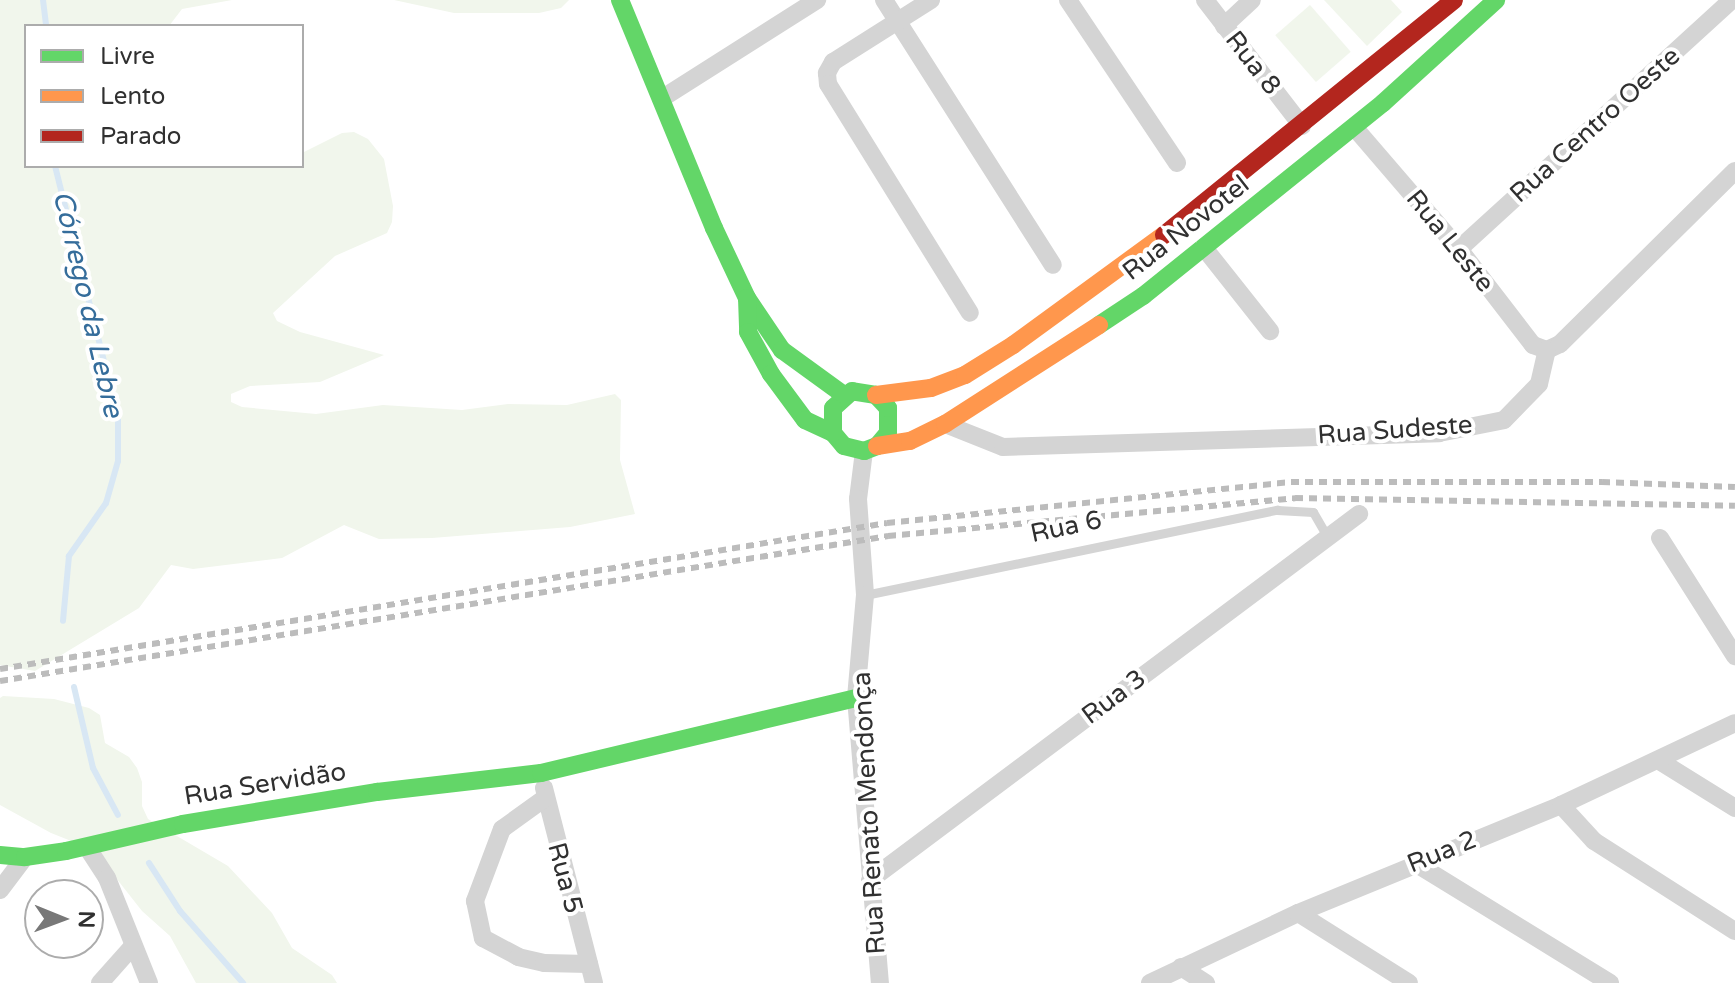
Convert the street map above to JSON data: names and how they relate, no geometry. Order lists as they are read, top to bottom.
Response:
{
  "streets": {
    "street": [
      "Rua 8",
      "Rua Centro Oeste",
      "Rua Novotel",
      "Rua Leste",
      "Rua Sudeste",
      "Rua 3",
      "Rua Servidão",
      "Rua Renato Mendonça",
      "Rua 2",
      "Rua 5"
    ],
    "lane": ["Rua 6"]
  },
  "crossings": [
    ["Rua 8", "Rua Novotel"],
    ["Rua Centro Oeste", "Rua Leste"],
    ["Rua Novotel", "Rua Leste"],
    ["Rua Novotel", "Rua Sudeste"],
    ["Rua Novotel", "Rua Renato Mendonça"],
    ["Rua Leste", "Rua Sudeste"],
    ["Rua 6", "Rua 3"],
    ["Rua 6", "Rua Renato Mendonça"],
    ["Rua 3", "Rua Renato Mendonça"],
    ["Rua Servidão", "Rua 5"]
  ],
  "water": ["Córrego da Lebre"],
  "legend": ["Livre", "Lento", "Parado"],
  "north": "right"
}
